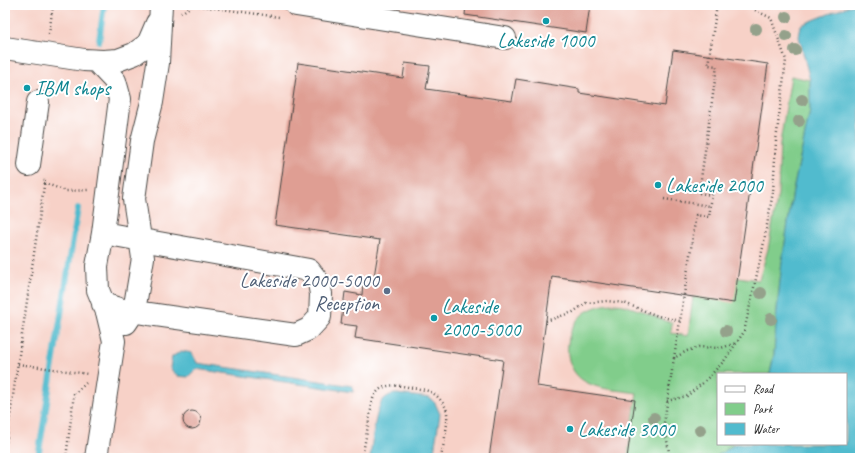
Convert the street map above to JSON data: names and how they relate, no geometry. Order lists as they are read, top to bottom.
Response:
{
  "places": [
    "Lakeside 1000",
    "IBM shops",
    "Lakeside 2000",
    "Lakeside 2000-5000 Reception",
    "Lakeside 2000-5000",
    "Lakeside 3000"
  ],
  "legend": ["Road", "Park", "Water"]
}
